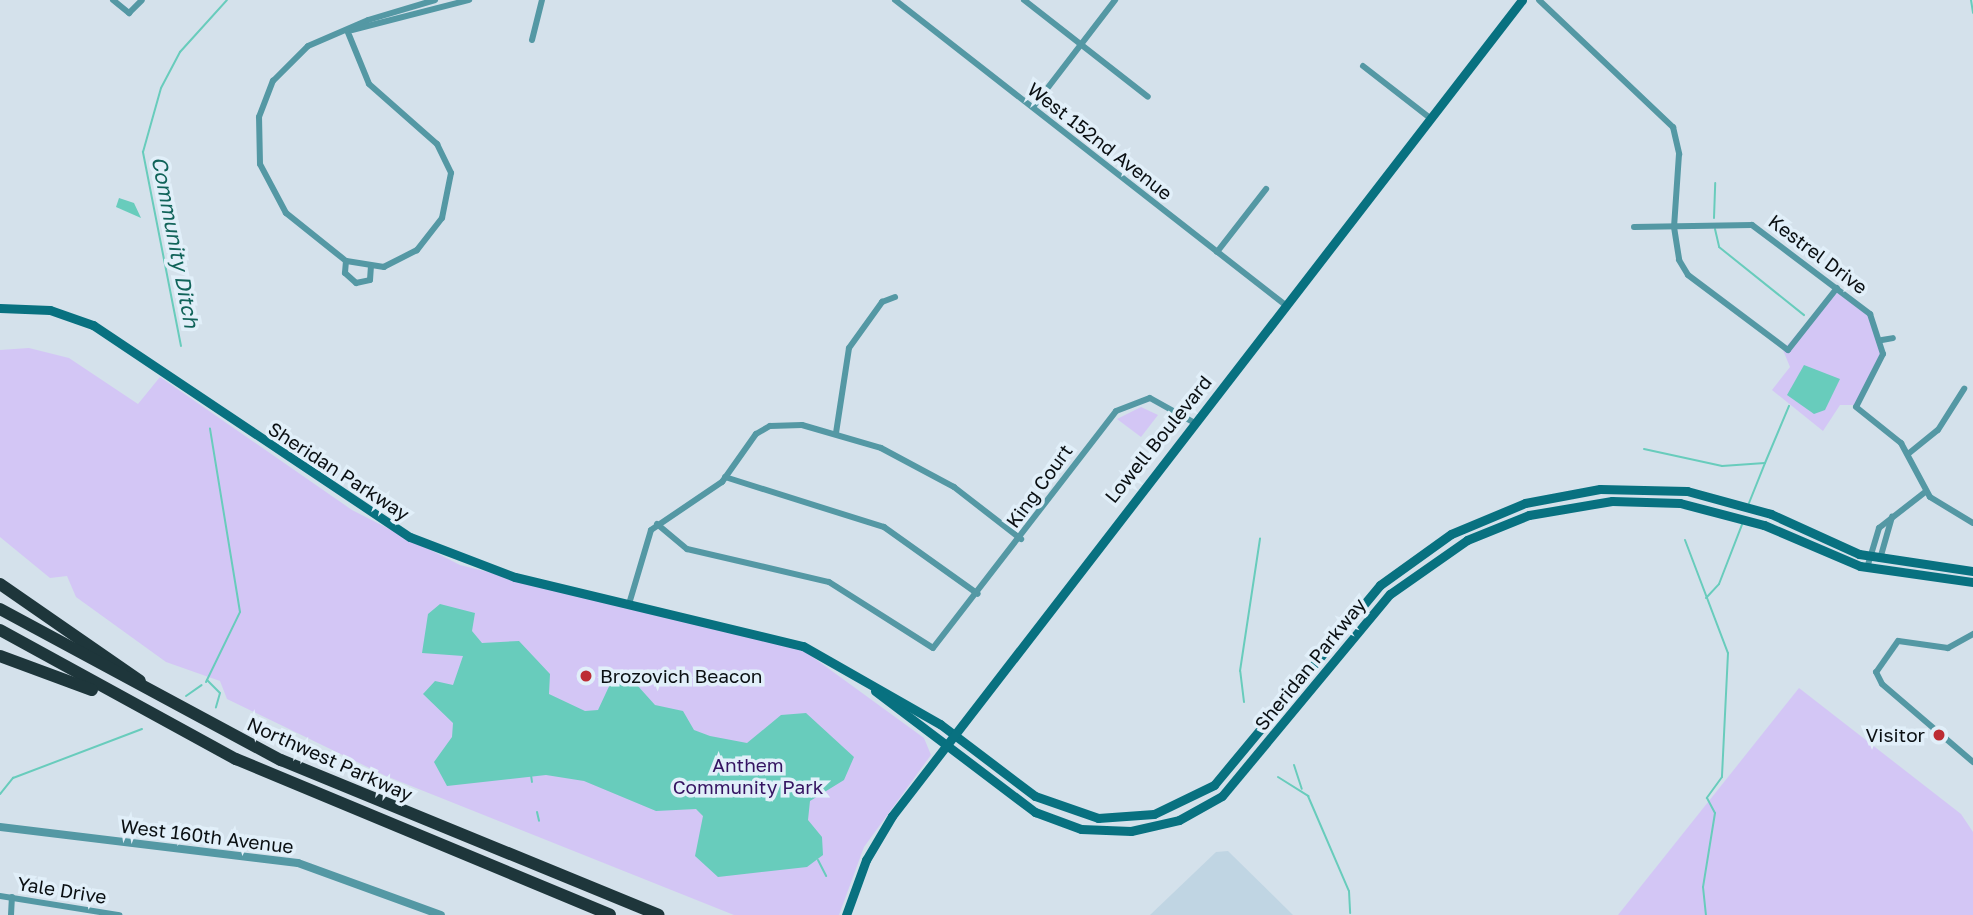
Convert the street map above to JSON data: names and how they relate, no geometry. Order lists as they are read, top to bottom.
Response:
{
  "streets": {
    "highway": ["Northwest Parkway"],
    "main road": ["Lowell Boulevard", "Sheridan Parkway"],
    "street": [
      "West 152nd Avenue",
      "Kestrel Drive",
      "King Court",
      "West 160th Avenue",
      "Yale Drive"
    ]
  },
  "crossings": [
    ["West 152nd Avenue", "Lowell Boulevard"],
    ["Lowell Boulevard", "Sheridan Parkway"],
    ["Lowell Boulevard", "King Court"]
  ],
  "water": ["Community Ditch"],
  "parks": ["Anthem Community Park"],
  "places": ["Brozovich Beacon", "Visitor"]
}
